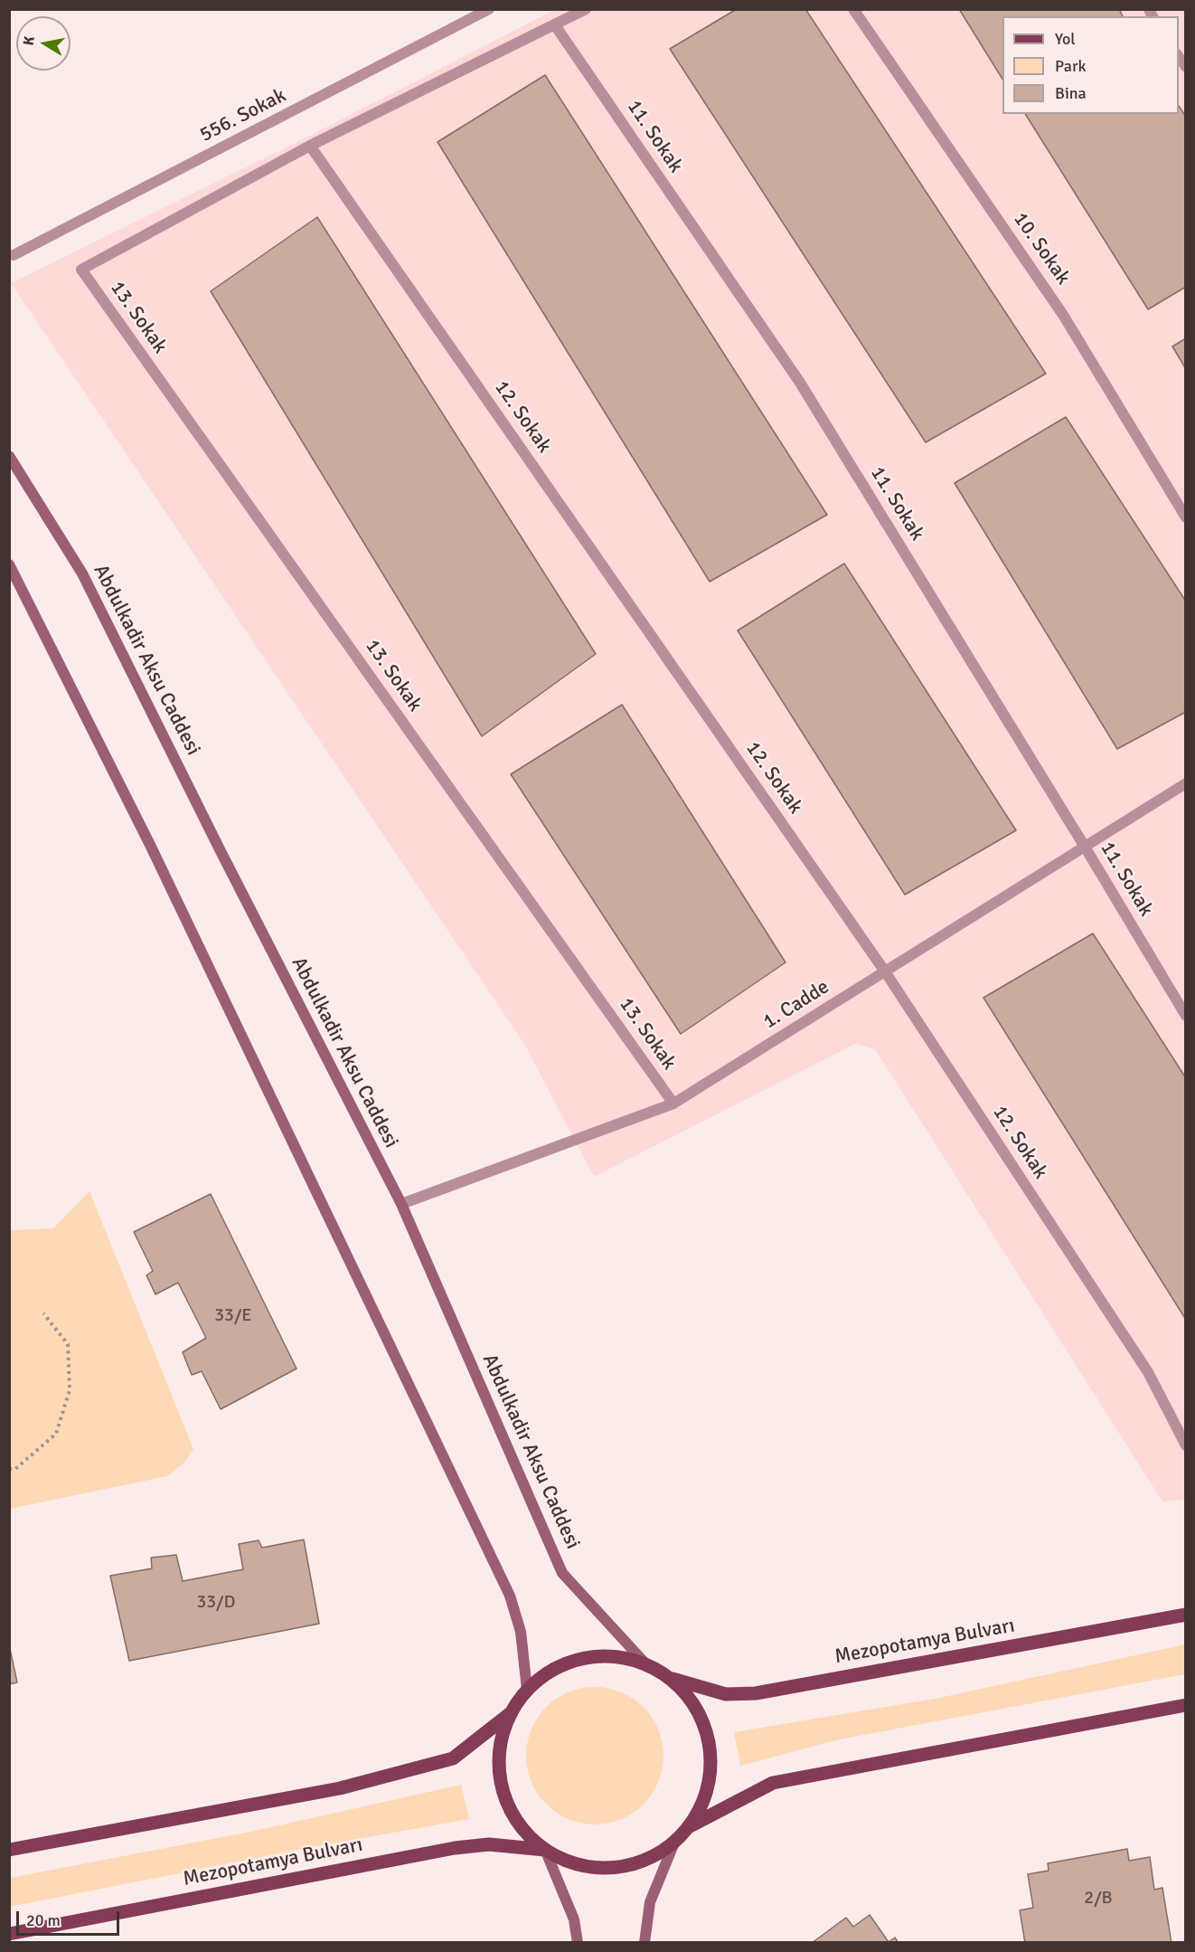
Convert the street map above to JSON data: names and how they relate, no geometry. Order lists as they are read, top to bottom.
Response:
{
  "streets": {
    "main road": ["Abdulkadir Aksu Caddesi", "Mezopotamya Bulvarı"],
    "street": [
      "556. Sokak",
      "11. Sokak",
      "10. Sokak",
      "13. Sokak",
      "12. Sokak",
      "1. Cadde"
    ]
  },
  "crossings": [
    ["11. Sokak", "1. Cadde"],
    ["13. Sokak", "12. Sokak"],
    ["13. Sokak", "1. Cadde"],
    ["12. Sokak", "1. Cadde"],
    ["Abdulkadir Aksu Caddesi", "1. Cadde"]
  ],
  "house_numbers": ["33/E", "33/D", "2/B"],
  "legend": ["Yol", "Park", "Bina"],
  "scale_bar": "20 m",
  "north": "left"
}
